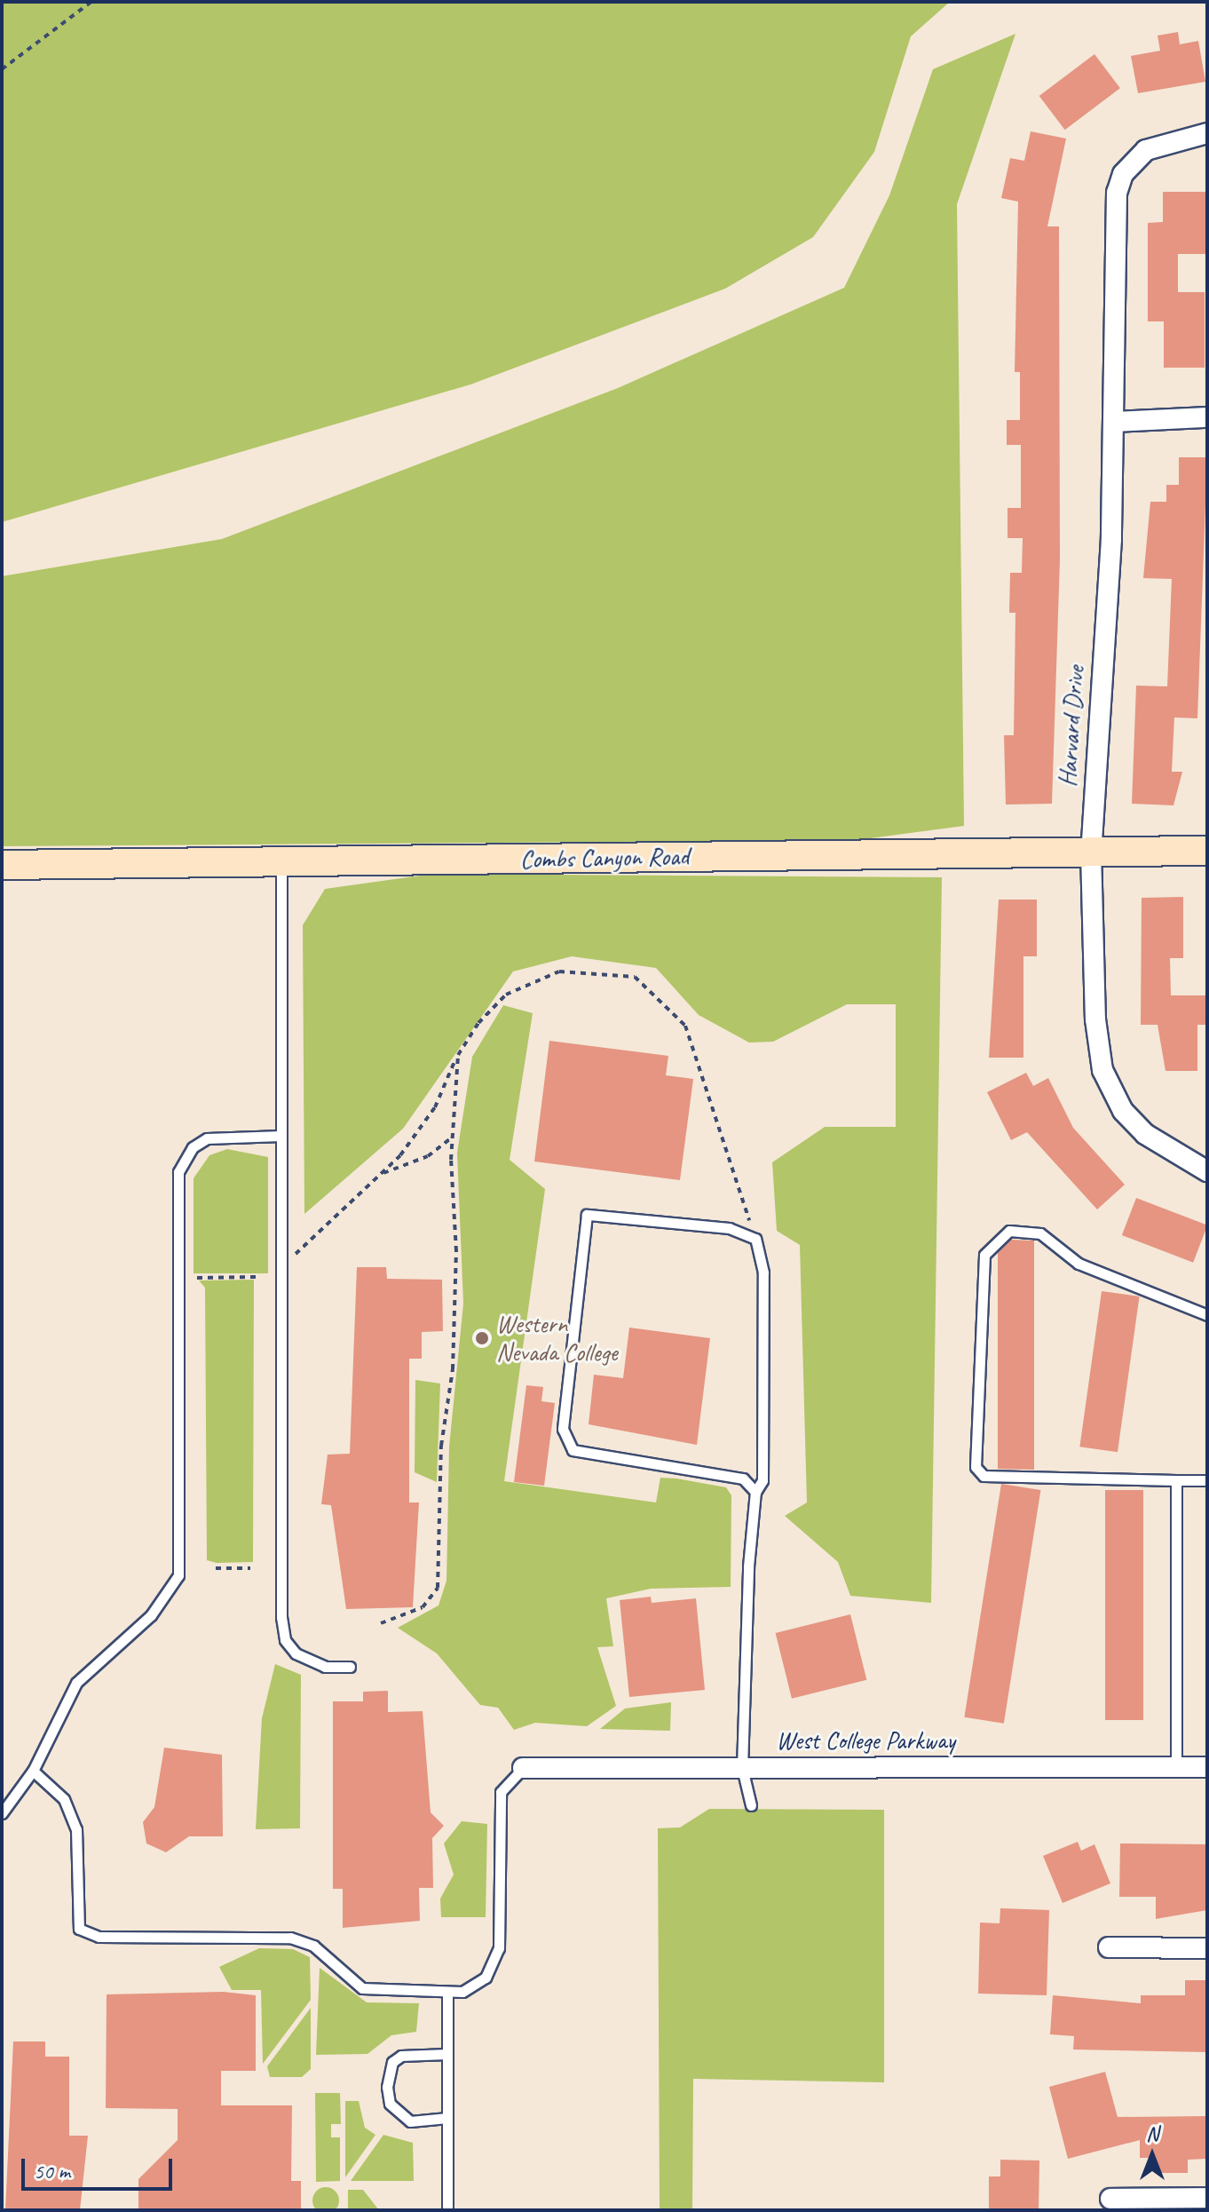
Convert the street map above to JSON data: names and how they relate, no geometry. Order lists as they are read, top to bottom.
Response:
{
  "streets": {
    "street": ["Harvard Drive", "Combs Canyon Road", "West College Parkway"]
  },
  "crossings": [
    ["Harvard Drive", "Combs Canyon Road"]
  ],
  "places": ["Western Nevada College"],
  "scale_bar": "50 m",
  "north": "top"
}
